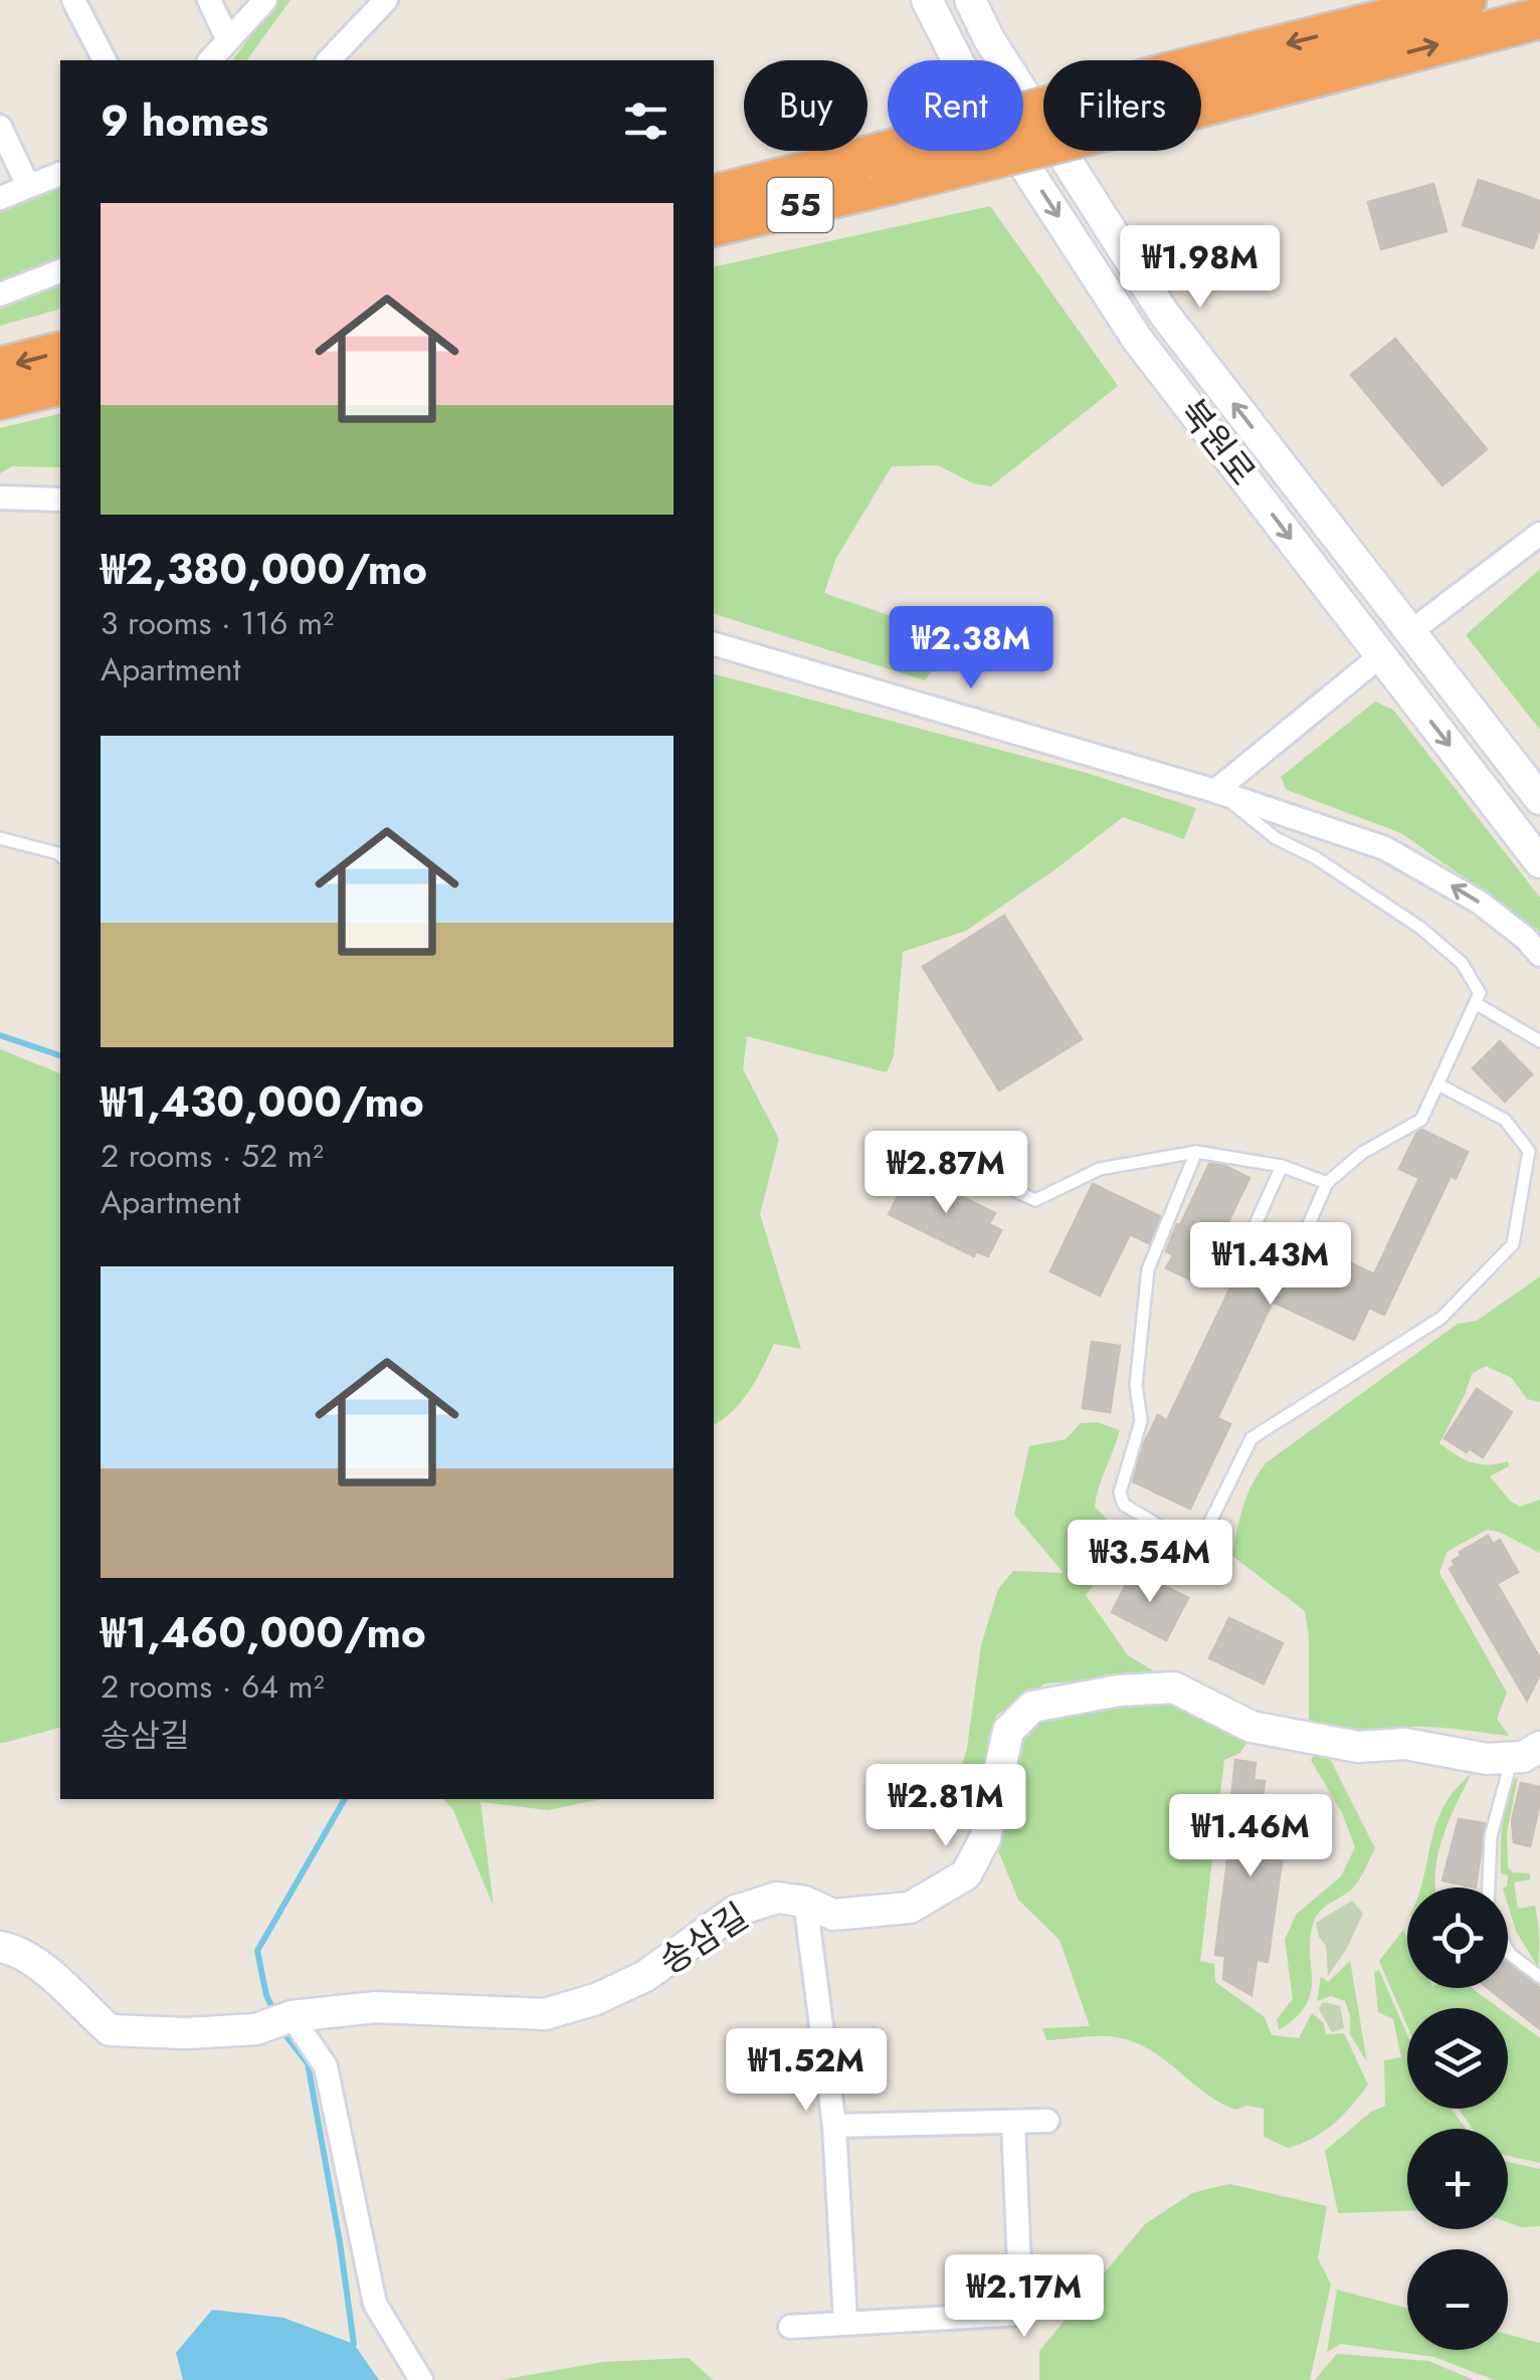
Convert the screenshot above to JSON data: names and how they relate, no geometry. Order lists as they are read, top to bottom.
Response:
{
  "streets": {
    "highway": ["55"],
    "street": ["북원로", "송삼길"]
  },
  "page": {
    "chip": ["Buy", "Rent", "Filters"],
    "heading": "9 homes",
    "list": [
      {
        "name": "₩2,380,000/mo",
        "note": "3 rooms · 116 m² · Apartment"
      },
      {
        "name": "₩1,430,000/mo",
        "note": "2 rooms · 52 m² · Apartment"
      },
      {
        "name": "₩1,460,000/mo",
        "note": "2 rooms · 64 m² · 송삼길"
      }
    ],
    "price": [
      "₩1.98M",
      "₩2.38M",
      "₩2.87M",
      "₩1.43M",
      "₩3.54M",
      "₩2.81M",
      "₩1.46M",
      "₩1.52M",
      "₩2.17M"
    ],
    "map_buttons": ["+", "−"]
  }
}
